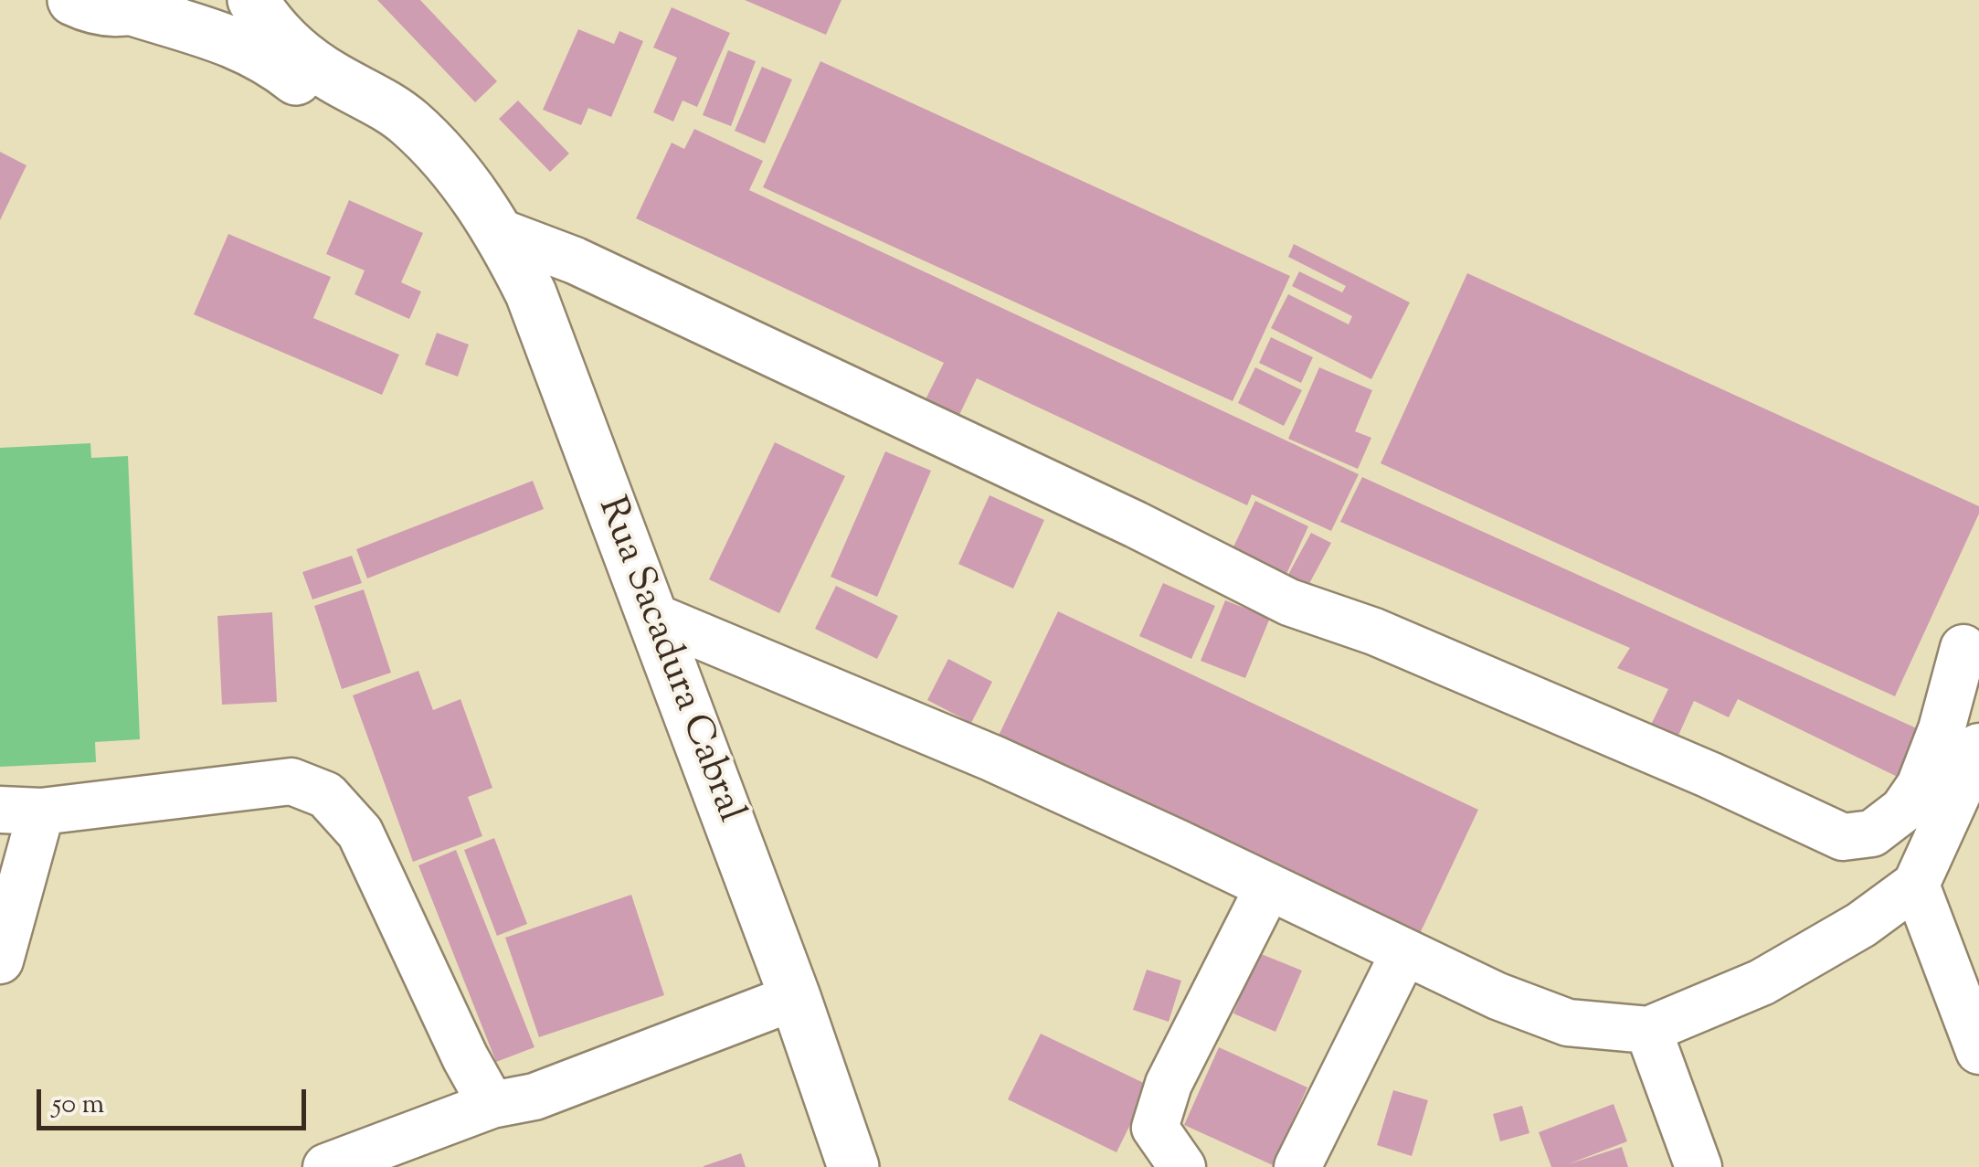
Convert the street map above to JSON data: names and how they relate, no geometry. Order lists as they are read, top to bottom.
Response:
{
  "streets": {
    "main road": ["Rua Sacadura Cabral"]
  },
  "scale_bar": "50 m"
}
